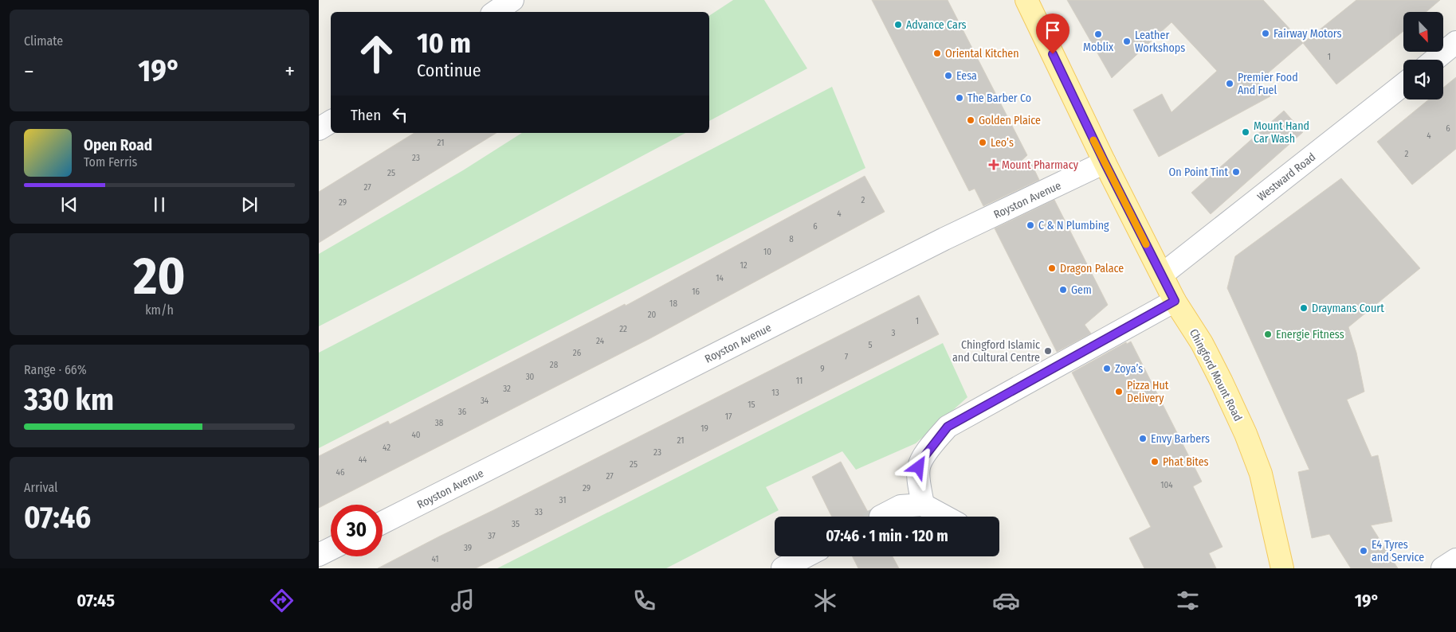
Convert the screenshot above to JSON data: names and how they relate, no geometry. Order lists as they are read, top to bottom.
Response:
{
  "streets": {
    "main road": ["Chingford Mount Road"],
    "street": ["Westward Road", "Royston Avenue"]
  },
  "crossings": [
    ["Westward Road", "Chingford Mount Road"],
    ["Royston Avenue", "Chingford Mount Road"]
  ],
  "places": {
    "other": [
      "Advance Cars",
      "Fairway Motors",
      "Moblix",
      "Leather Workshops",
      "Oriental Kitchen",
      "Eesa",
      "Premier Food And Fuel",
      "The Barber Co",
      "Golden Plaice",
      "Mount Hand Car Wash",
      "Leo’s",
      "On Point Tint",
      "C & N Plumbing",
      "Dragon Palace",
      "Gem",
      "Draymans Court",
      "Energie Fitness",
      "Chingford Islamic and Cultural Centre",
      "Zoya’s",
      "Pizza Hut Delivery",
      "Envy Barbers",
      "Phat Bites",
      "E4 Tyres and Service"
    ],
    "health": ["Mount Pharmacy"]
  },
  "house_numbers": [
    "1",
    "6",
    "4",
    "21",
    "2",
    "23",
    "25",
    "27",
    "2",
    "29",
    "4",
    "6",
    "8",
    "10",
    "12",
    "14",
    "16",
    "18",
    "20",
    "1",
    "22",
    "3",
    "24",
    "5",
    "26",
    "7",
    "28",
    "9",
    "30",
    "11",
    "32",
    "13",
    "34",
    "15",
    "36",
    "17",
    "38",
    "19",
    "40",
    "21",
    "42",
    "23",
    "44",
    "25",
    "46",
    "27",
    "104",
    "29",
    "31",
    "33",
    "35",
    "37",
    "39",
    "41"
  ],
  "north": "bottom right",
  "page": {
    "tile": [
      "Climate",
      ["20", "km/h"],
      ["Range · 66%", "330 km"],
      ["Arrival", "07:46"]
    ],
    "turn": ["10 m", "Continue"],
    "heat": ["−", "19°", "+"],
    "then": "Then",
    "song": ["Open Road", "Tom Ferris"],
    "limit": "30",
    "trip": "07:46 · 1 min · 120 m",
    "tabs": ["07:45", "19°"]
  }
}
